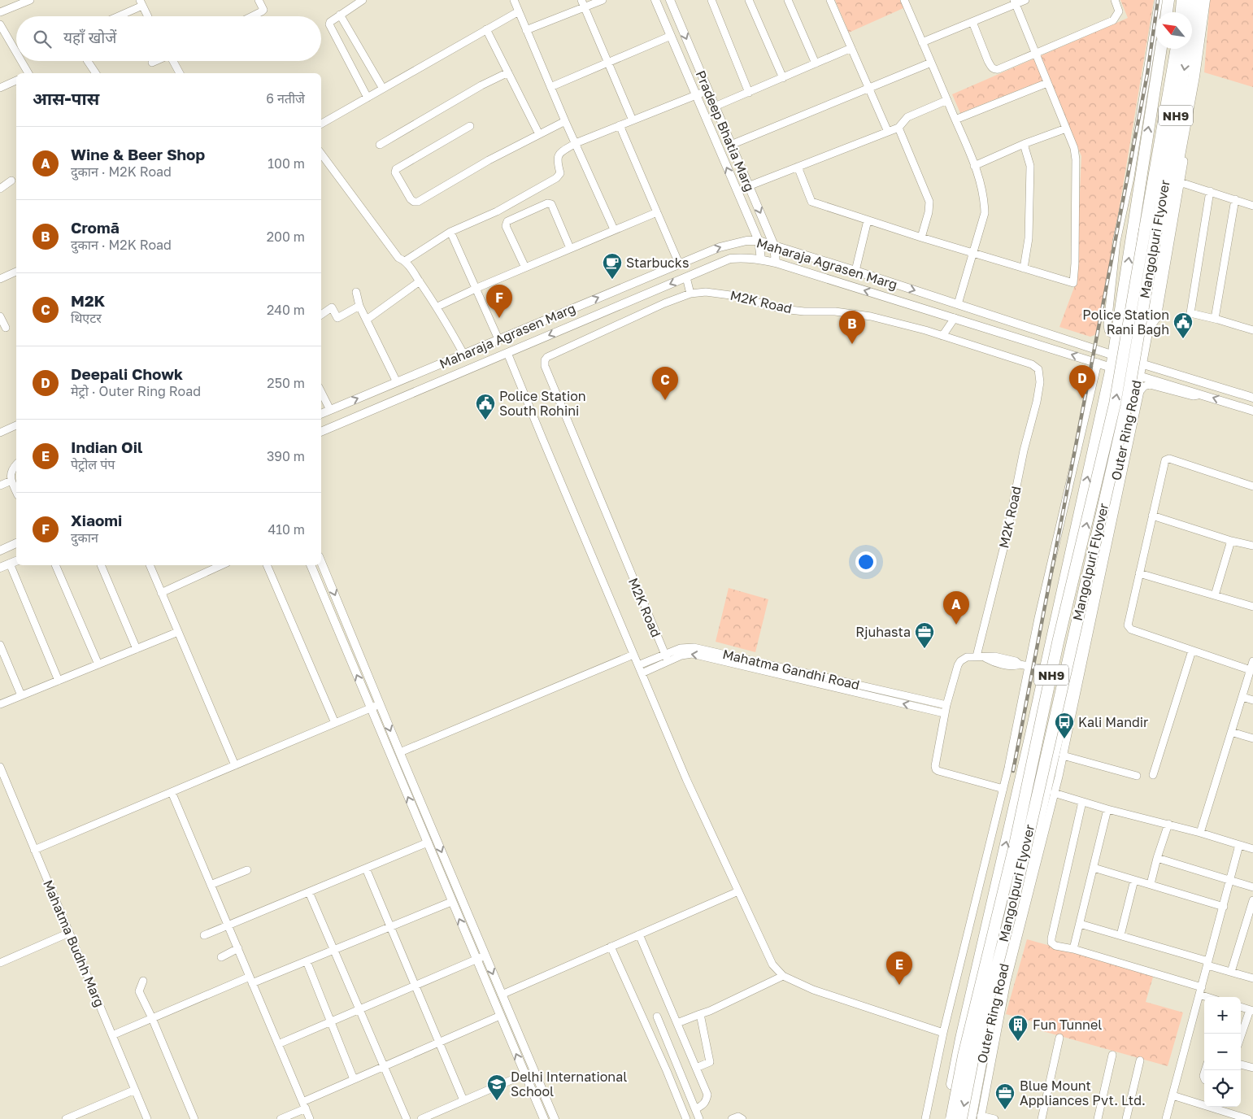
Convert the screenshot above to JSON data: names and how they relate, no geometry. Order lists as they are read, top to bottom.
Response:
{
  "streets": {
    "main road": ["NH9", "Mangolpuri Flyover", "Outer Ring Road"],
    "street": [
      "Pradeep Bhatia Marg",
      "Maharaja Agrasen Marg",
      "M2K Road",
      "Mahatma Gandhi Road",
      "Mahatma Budhh Marg"
    ]
  },
  "crossings": [
    ["Pradeep Bhatia Marg", "Maharaja Agrasen Marg"],
    ["Maharaja Agrasen Marg", "Outer Ring Road"],
    ["M2K Road", "Mahatma Gandhi Road"]
  ],
  "places": {
    "cafe": ["Starbucks"],
    "public building": ["Police Station Rani Bagh", "Police Station South Rohini"],
    "office": ["Rjuhasta", "Blue Mount Appliances Pvt. Ltd."],
    "bus stop": ["Kali Mandir"],
    "building": ["Fun Tunnel"],
    "school or university": ["Delhi International School"]
  },
  "north": "top left",
  "page": {
    "search": "यहाँ खोजें",
    "heading": ["आस-पास", "6 नतीजे"],
    "list": [
      {
        "mark": "A",
        "name": "Wine & Beer Shop",
        "note": "दुकान · M2K Road",
        "value": "100 m"
      },
      {
        "mark": "B",
        "name": "Cromā",
        "note": "दुकान · M2K Road",
        "value": "200 m"
      },
      {
        "mark": "C",
        "name": "M2K",
        "note": "थिएटर",
        "value": "240 m"
      },
      {
        "mark": "D",
        "name": "Deepali Chowk",
        "note": "मेट्रो · Outer Ring Road",
        "value": "250 m"
      },
      {
        "mark": "E",
        "name": "Indian Oil",
        "note": "पेट्रोल पंप",
        "value": "390 m"
      },
      {
        "mark": "F",
        "name": "Xiaomi",
        "note": "दुकान",
        "value": "410 m"
      }
    ],
    "pins": [
      "F",
      "B",
      "D",
      "C",
      "A",
      "E"
    ],
    "map_buttons": ["+", "−"]
  }
}
